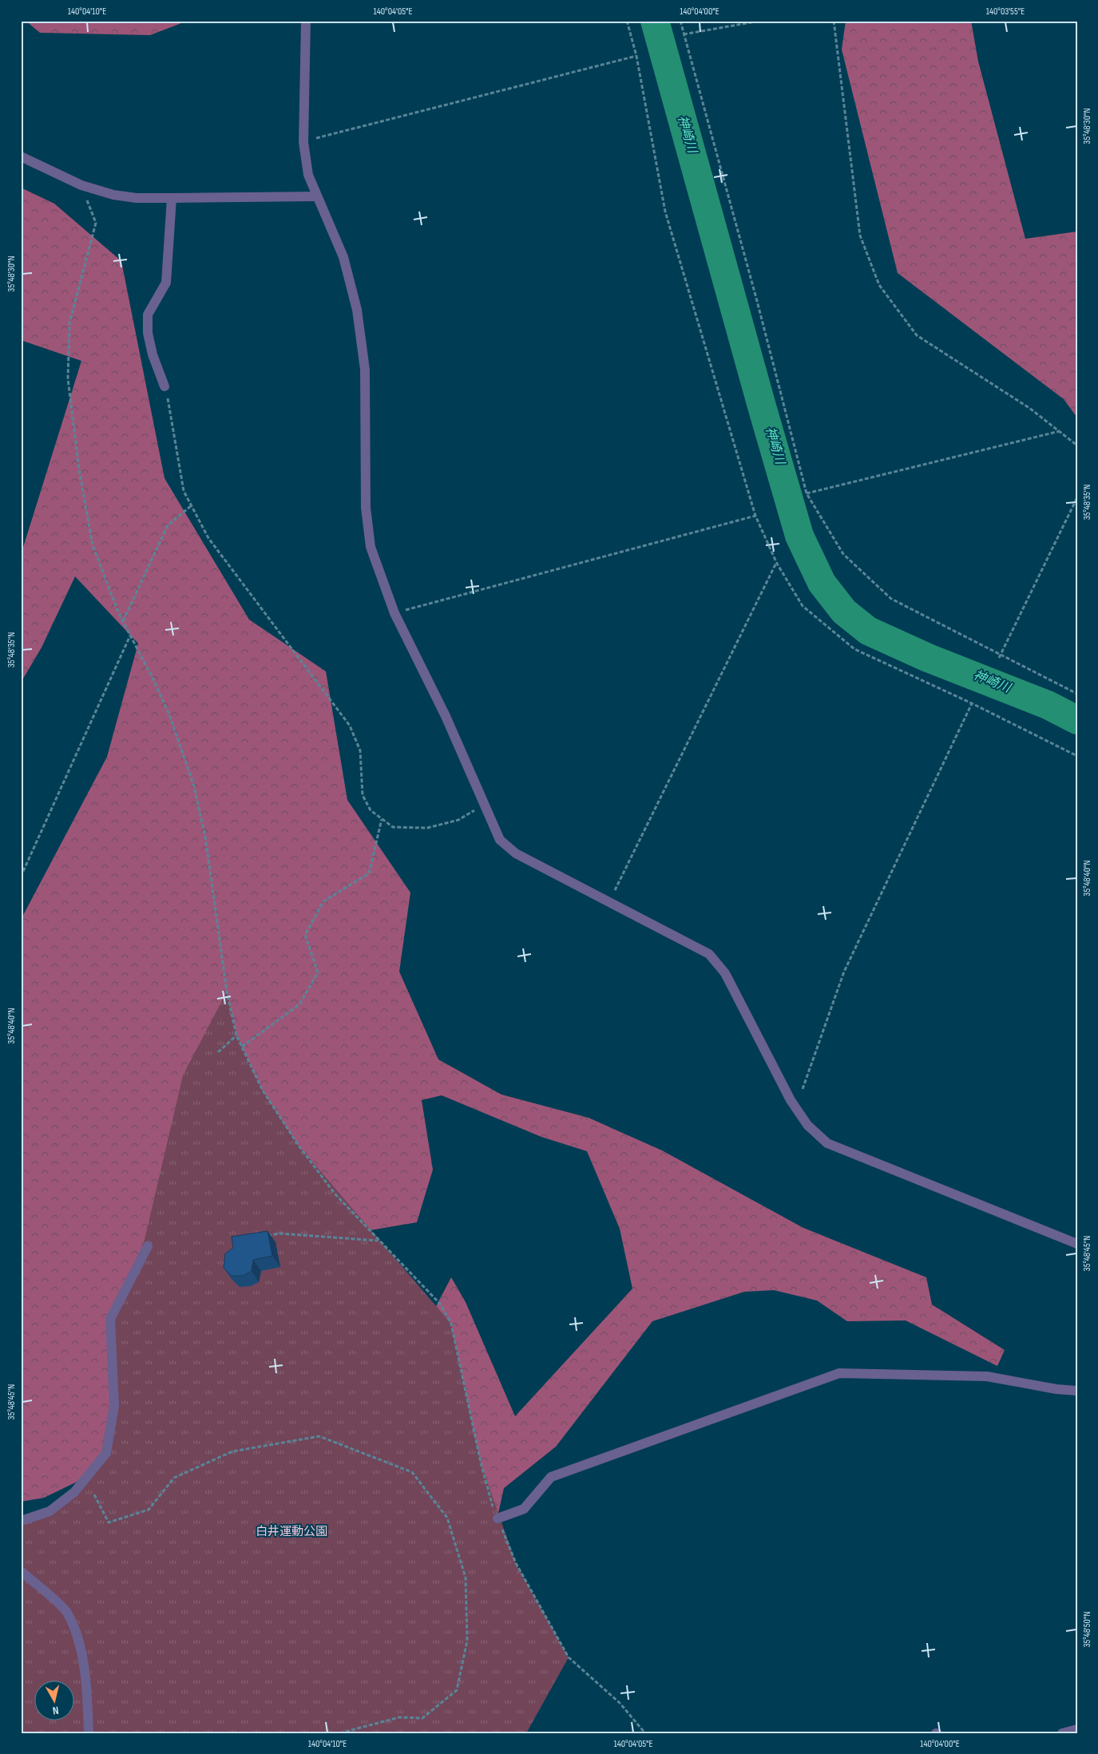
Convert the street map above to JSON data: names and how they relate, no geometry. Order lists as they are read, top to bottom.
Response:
{
  "water": ["神崎川"],
  "parks": ["白井運動公園"],
  "north": "bottom",
  "coordinates": [
    "140°04'10\"E",
    "140°04'05\"E",
    "140°04'00\"E",
    "140°03'55\"E",
    "35°48'30\"N",
    "35°48'35\"N",
    "35°48'40\"N",
    "35°48'45\"N",
    "35°48'50\"N"
  ]
}
